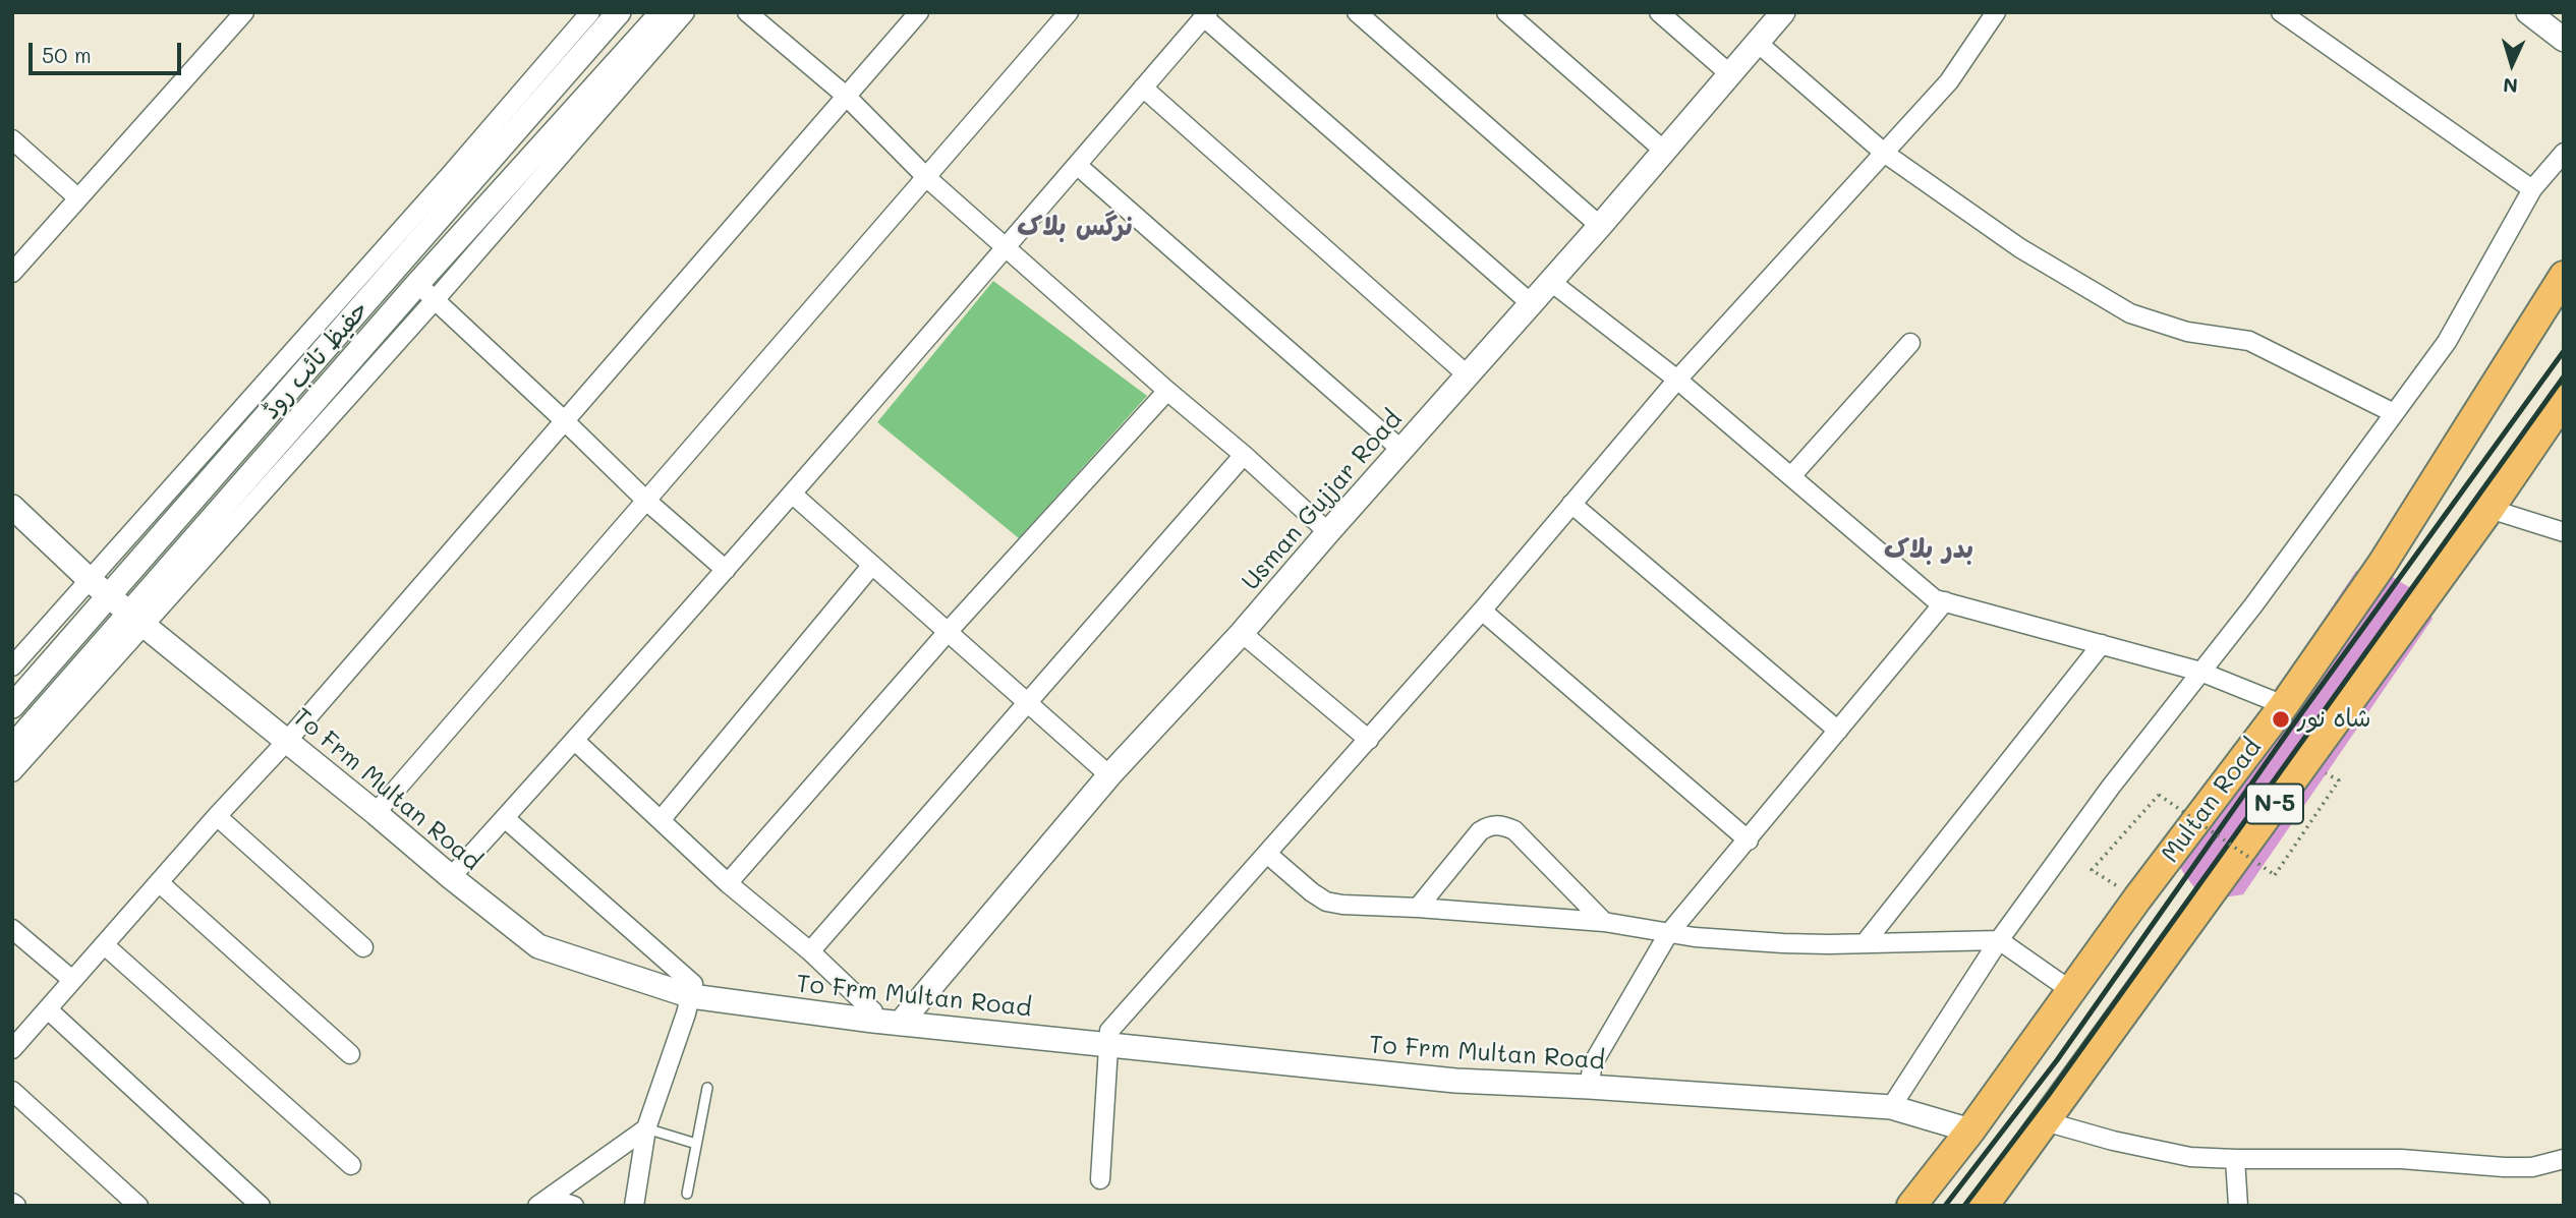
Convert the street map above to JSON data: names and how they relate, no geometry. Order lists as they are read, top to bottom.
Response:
{
  "streets": {
    "main road": ["Multan Road", "N-5"],
    "street": ["حفیظ تائب روڈ", "Usman Gujjar Road", "To Frm Multan Road"]
  },
  "crossings": [
    ["حفیظ تائب روڈ", "To Frm Multan Road"],
    ["Usman Gujjar Road", "To Frm Multan Road"],
    ["To Frm Multan Road", "Multan Road"]
  ],
  "districts": ["نرگس بلاک", "بدر بلاک"],
  "places": ["شاہ نور"],
  "scale_bar": "50 m",
  "north": "bottom"
}
